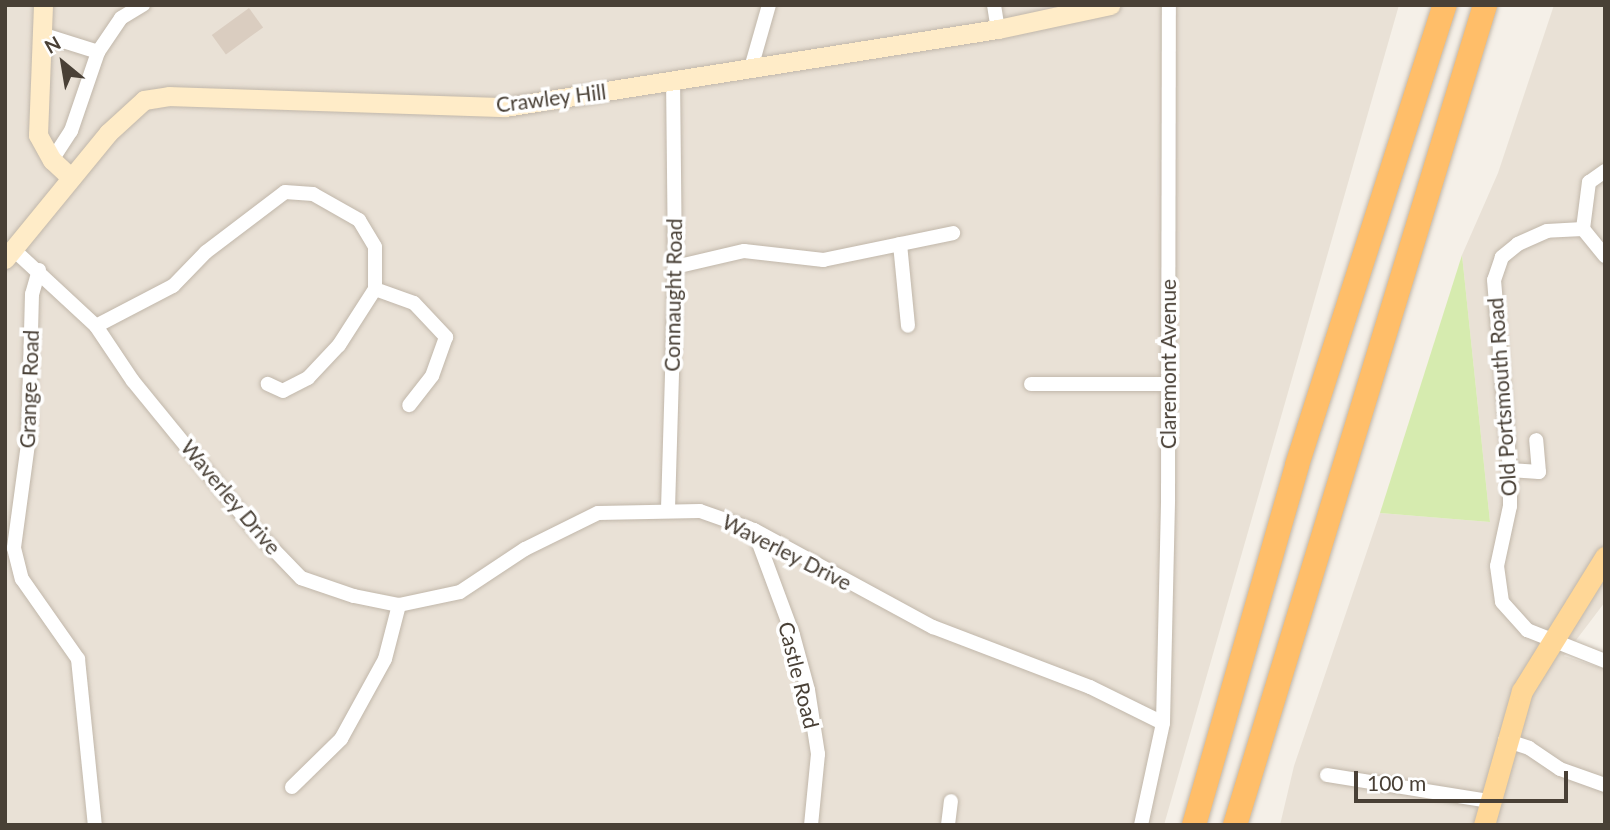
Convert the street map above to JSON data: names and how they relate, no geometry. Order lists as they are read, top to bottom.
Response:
{
  "streets": {
    "street": [
      "Crawley Hill",
      "Connaught Road",
      "Claremont Avenue",
      "Grange Road",
      "Old Portsmouth Road",
      "Waverley Drive",
      "Castle Road"
    ]
  },
  "crossings": [
    ["Crawley Hill", "Connaught Road"],
    ["Crawley Hill", "Waverley Drive"],
    ["Connaught Road", "Waverley Drive"],
    ["Claremont Avenue", "Waverley Drive"],
    ["Grange Road", "Waverley Drive"],
    ["Waverley Drive", "Castle Road"]
  ],
  "scale_bar": "100 m",
  "north": "top left"
}
